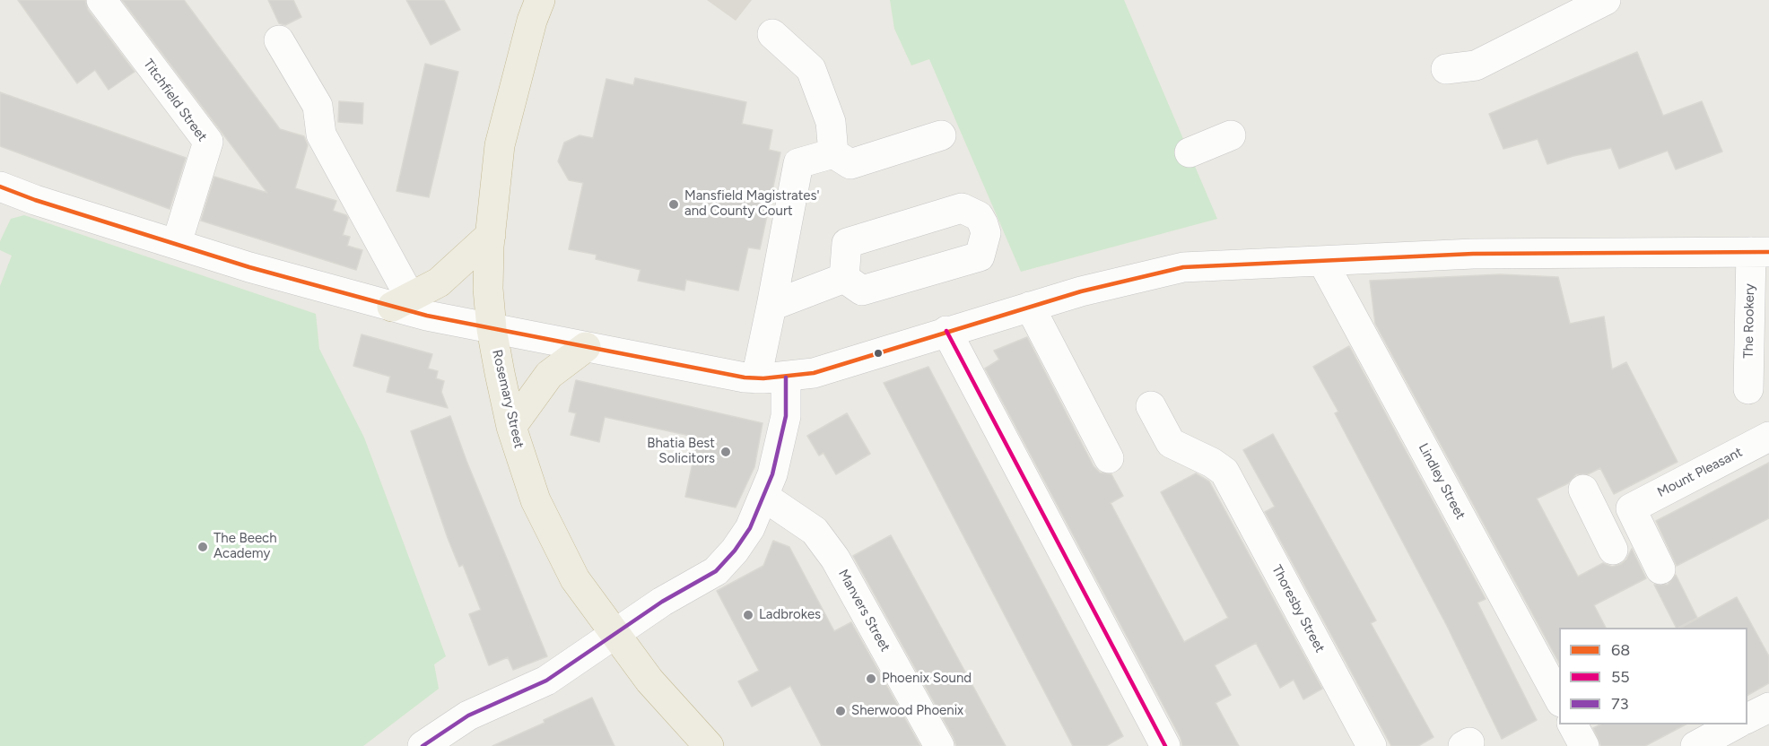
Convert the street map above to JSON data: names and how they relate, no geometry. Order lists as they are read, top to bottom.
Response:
{
  "streets": {
    "highway": ["Rosemary Street"],
    "street": [
      "Titchfield Street",
      "The Rookery",
      "Mount Pleasant",
      "Lindley Street",
      "Thoresby Street",
      "Manvers Street"
    ]
  },
  "places": [
    "Mansfield Magistrates' and County Court",
    "Bhatia Best Solicitors",
    "The Beech Academy",
    "Ladbrokes",
    "Phoenix Sound",
    "Sherwood Phoenix"
  ],
  "lines": ["transit line 68", "transit line 55", "transit line 73"],
  "legend": ["68", "55", "73"]
}
